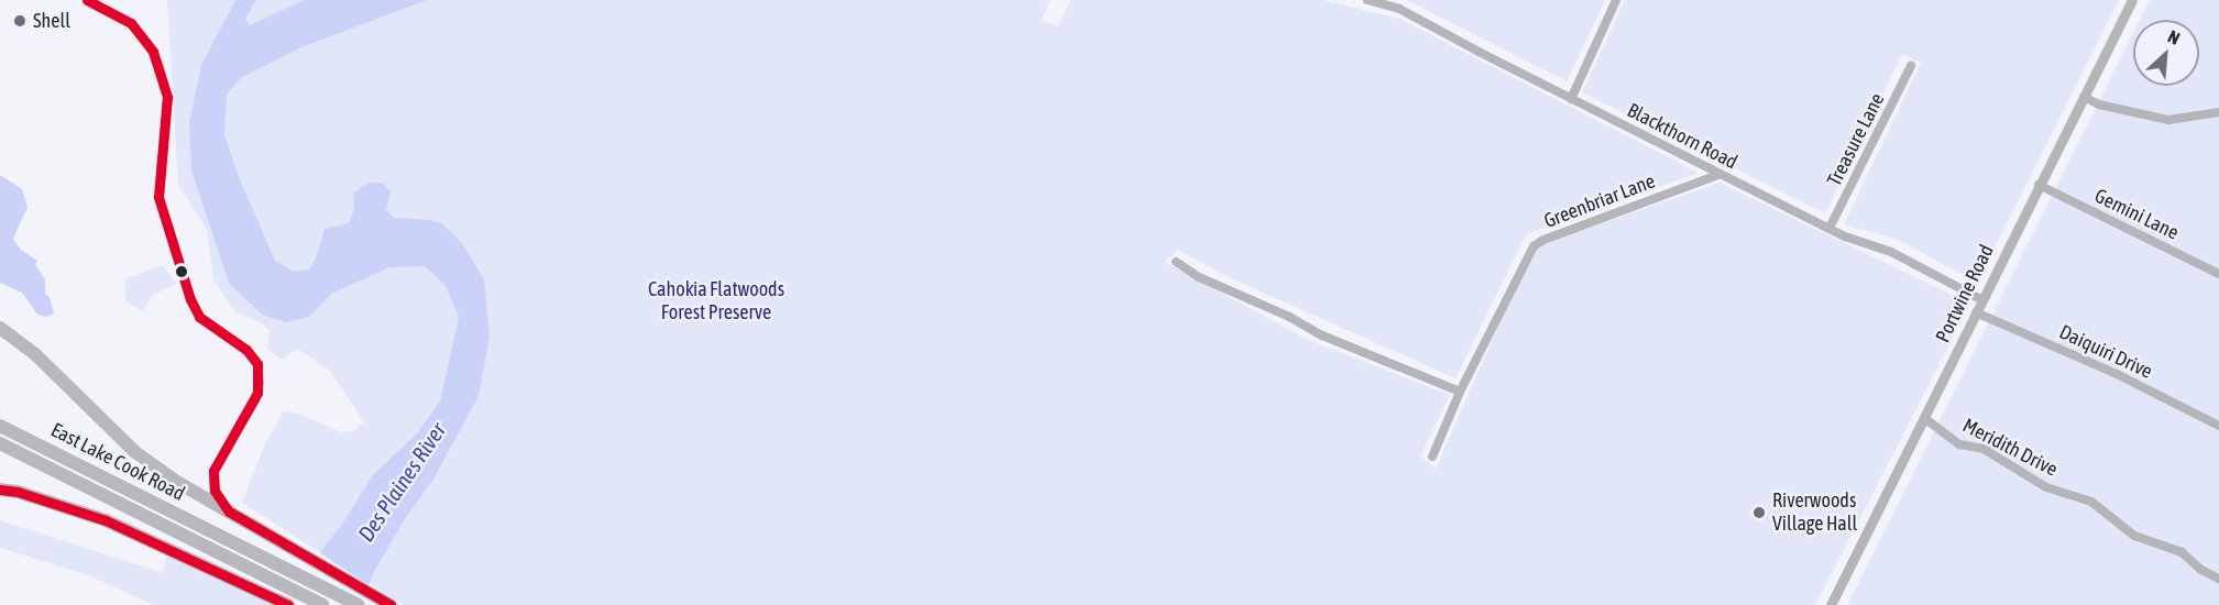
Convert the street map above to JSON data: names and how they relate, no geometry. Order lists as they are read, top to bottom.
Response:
{
  "streets": {
    "main road": ["East Lake Cook Road"],
    "street": [
      "Blackthorn Road",
      "Treasure Lane",
      "Greenbriar Lane",
      "Gemini Lane",
      "Portwine Road",
      "Daiquiri Drive",
      "Meridith Drive"
    ]
  },
  "crossings": [
    ["Blackthorn Road", "Treasure Lane"],
    ["Blackthorn Road", "Greenbriar Lane"],
    ["Blackthorn Road", "Portwine Road"],
    ["Gemini Lane", "Portwine Road"],
    ["Portwine Road", "Daiquiri Drive"],
    ["Portwine Road", "Meridith Drive"]
  ],
  "water": ["Des Plaines River"],
  "parks": ["Cahokia Flatwoods Forest Preserve"],
  "places": ["Shell", "Riverwoods Village Hall"],
  "north": "top right"
}
